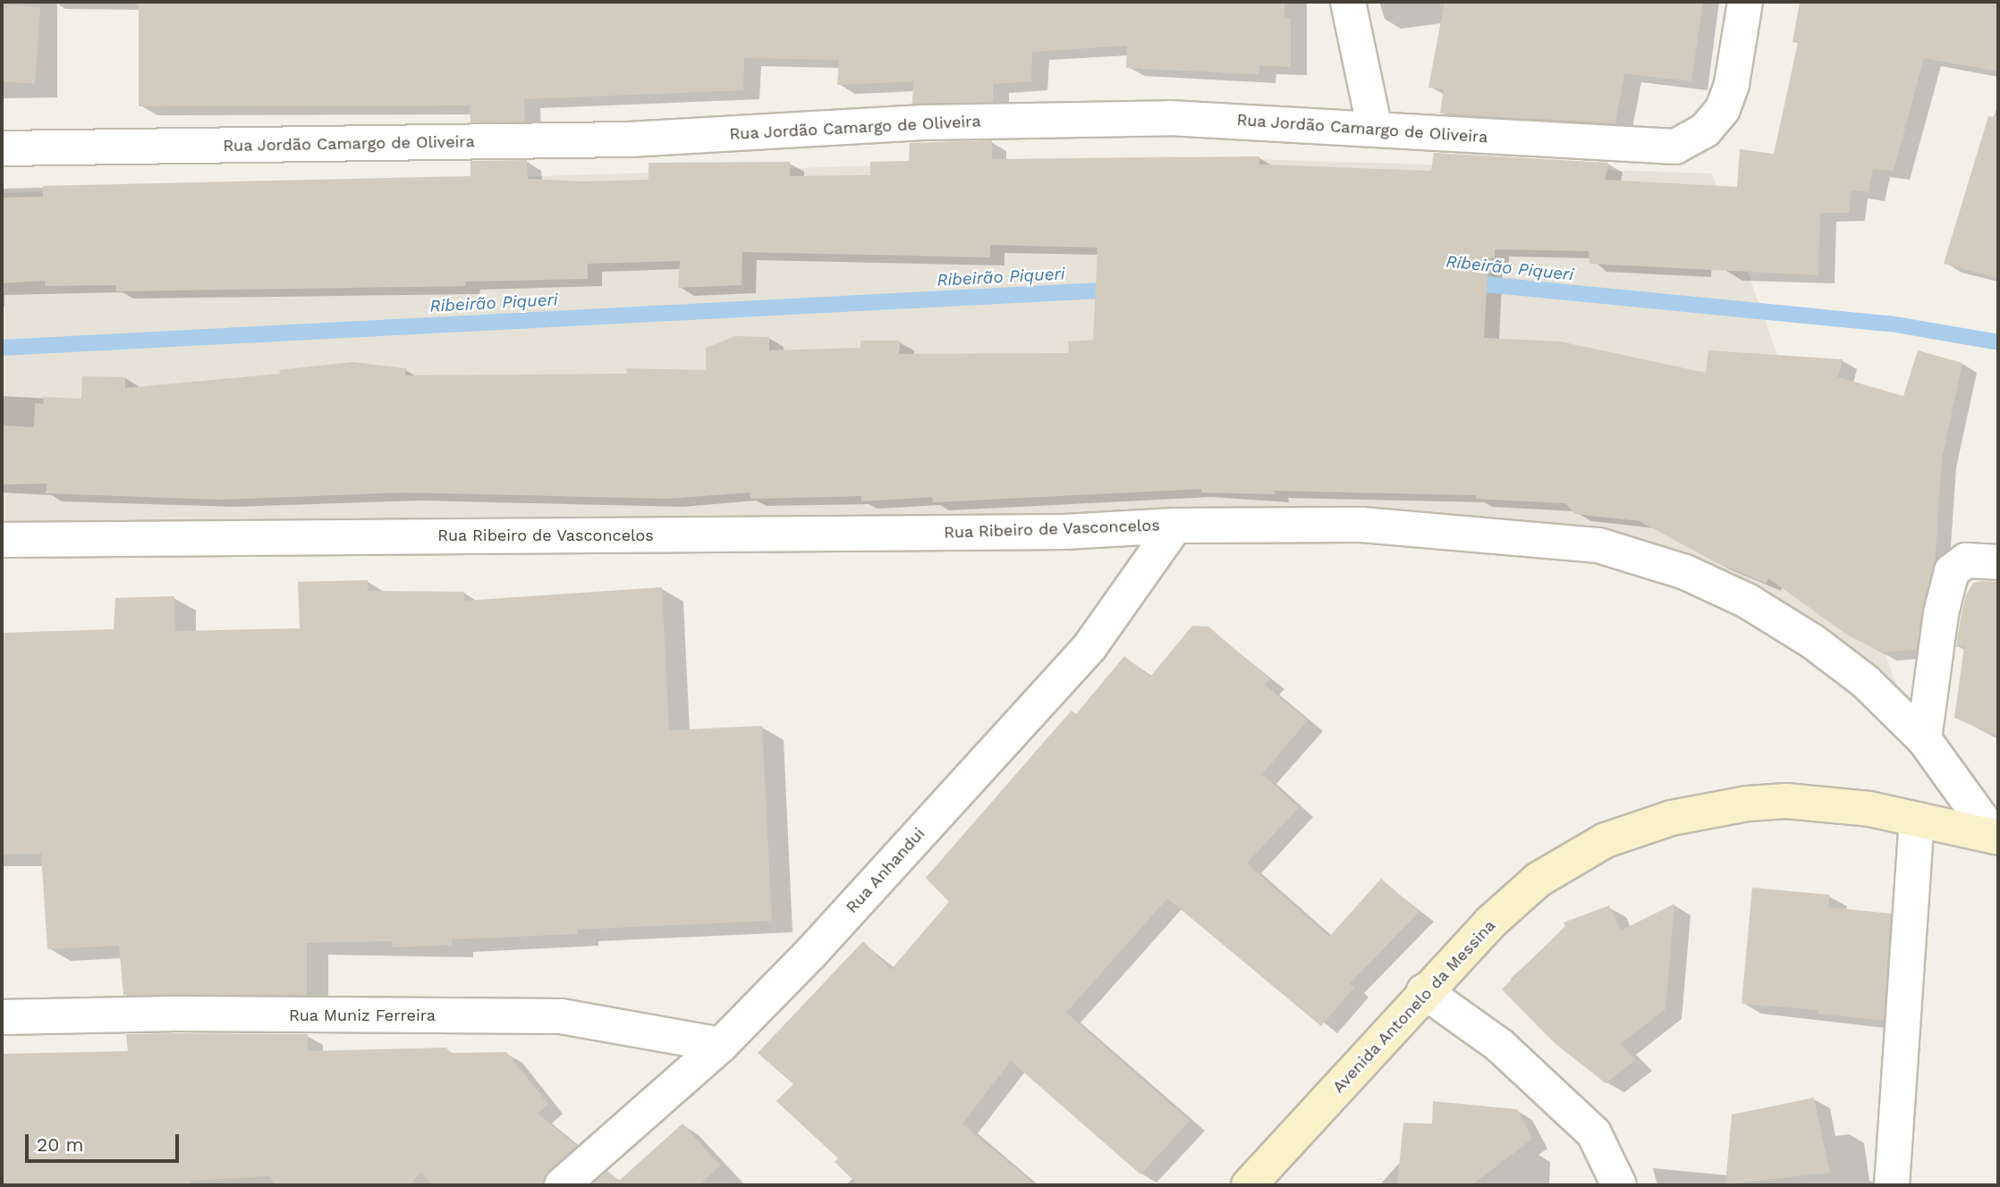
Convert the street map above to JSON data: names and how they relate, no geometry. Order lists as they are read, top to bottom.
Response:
{
  "streets": {
    "street": [
      "Rua Jordão Camargo de Oliveira",
      "Rua Ribeiro de Vasconcelos",
      "Rua Anhandui",
      "Avenida Antonelo da Messina",
      "Rua Muniz Ferreira"
    ]
  },
  "crossings": [
    ["Rua Ribeiro de Vasconcelos", "Rua Anhandui"],
    ["Rua Ribeiro de Vasconcelos", "Avenida Antonelo da Messina"],
    ["Rua Anhandui", "Rua Muniz Ferreira"]
  ],
  "water": ["Ribeirão Piqueri"],
  "scale_bar": "20 m"
}
